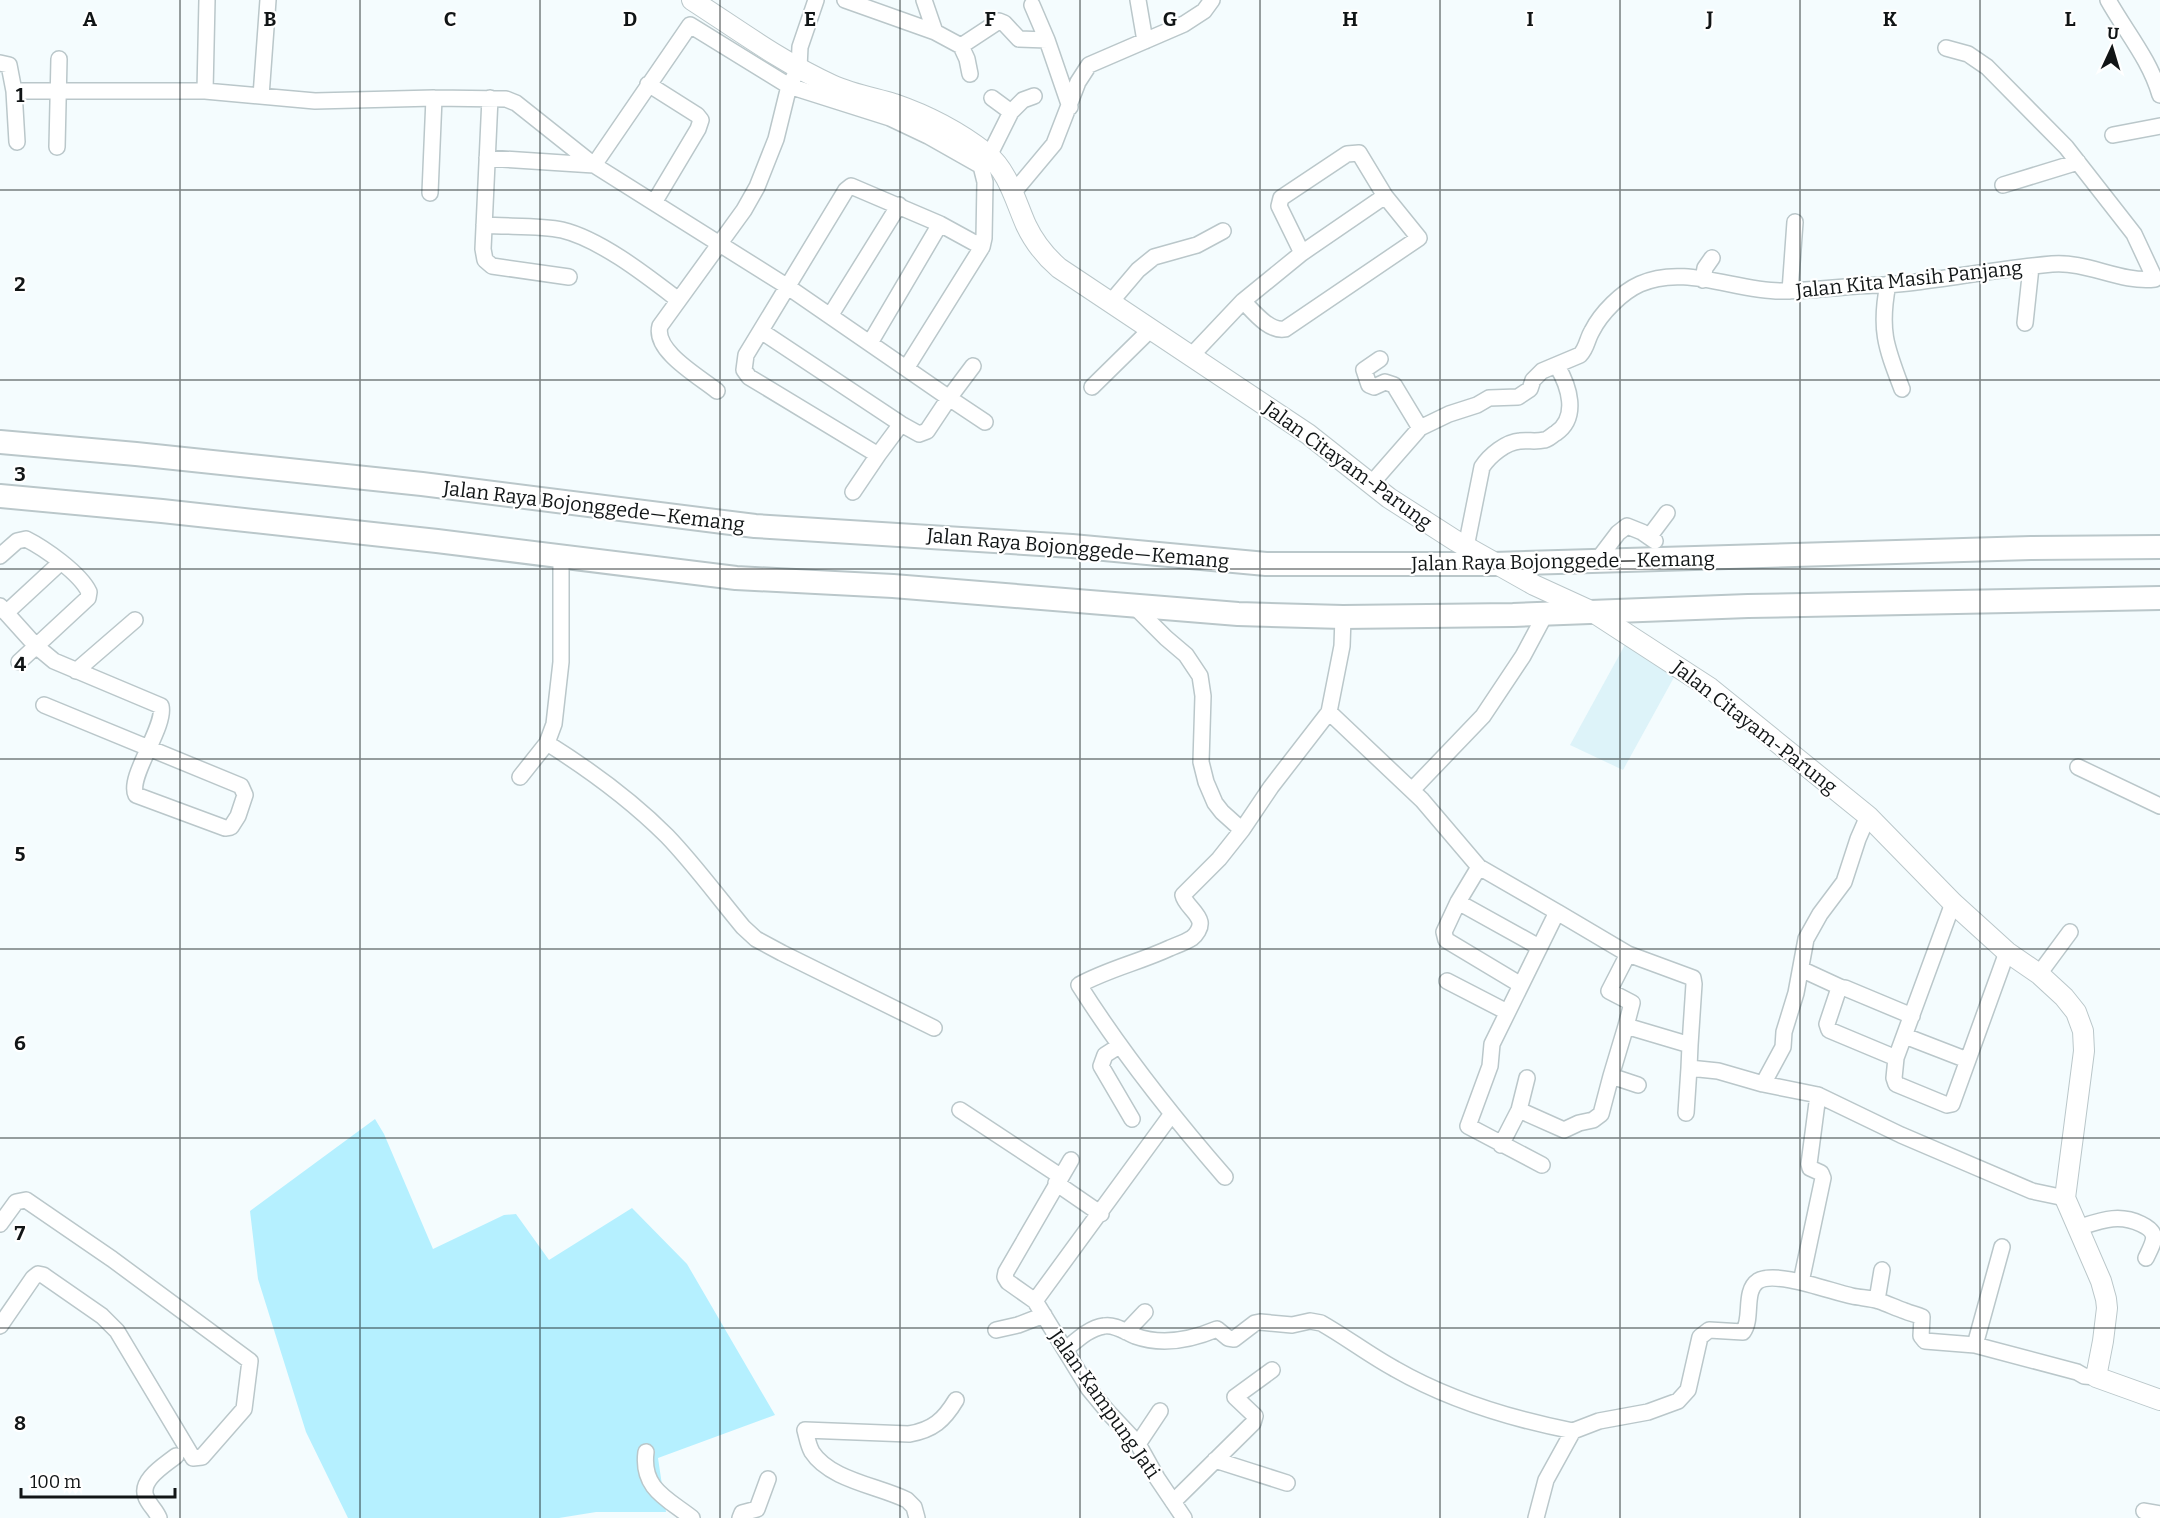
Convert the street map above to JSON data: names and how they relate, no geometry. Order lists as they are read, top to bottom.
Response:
{
  "streets": {
    "highway": ["Jalan Raya Bojonggede—Kemang"],
    "main road": ["Jalan Citayam-Parung"],
    "street": ["Jalan Kita Masih Panjang", "Jalan Kampung Jati"]
  },
  "crossings": [
    ["Jalan Kita Masih Panjang", "Jalan Citayam-Parung"],
    ["Jalan Citayam-Parung", "Jalan Raya Bojonggede—Kemang"]
  ],
  "scale_bar": "100 m",
  "north": "top",
  "grid": {
    "columns": [
      "A",
      "B",
      "C",
      "D",
      "E",
      "F",
      "G",
      "H",
      "I",
      "J",
      "K",
      "L"
    ],
    "rows": [
      "1",
      "2",
      "3",
      "4",
      "5",
      "6",
      "7",
      "8"
    ]
  }
}
